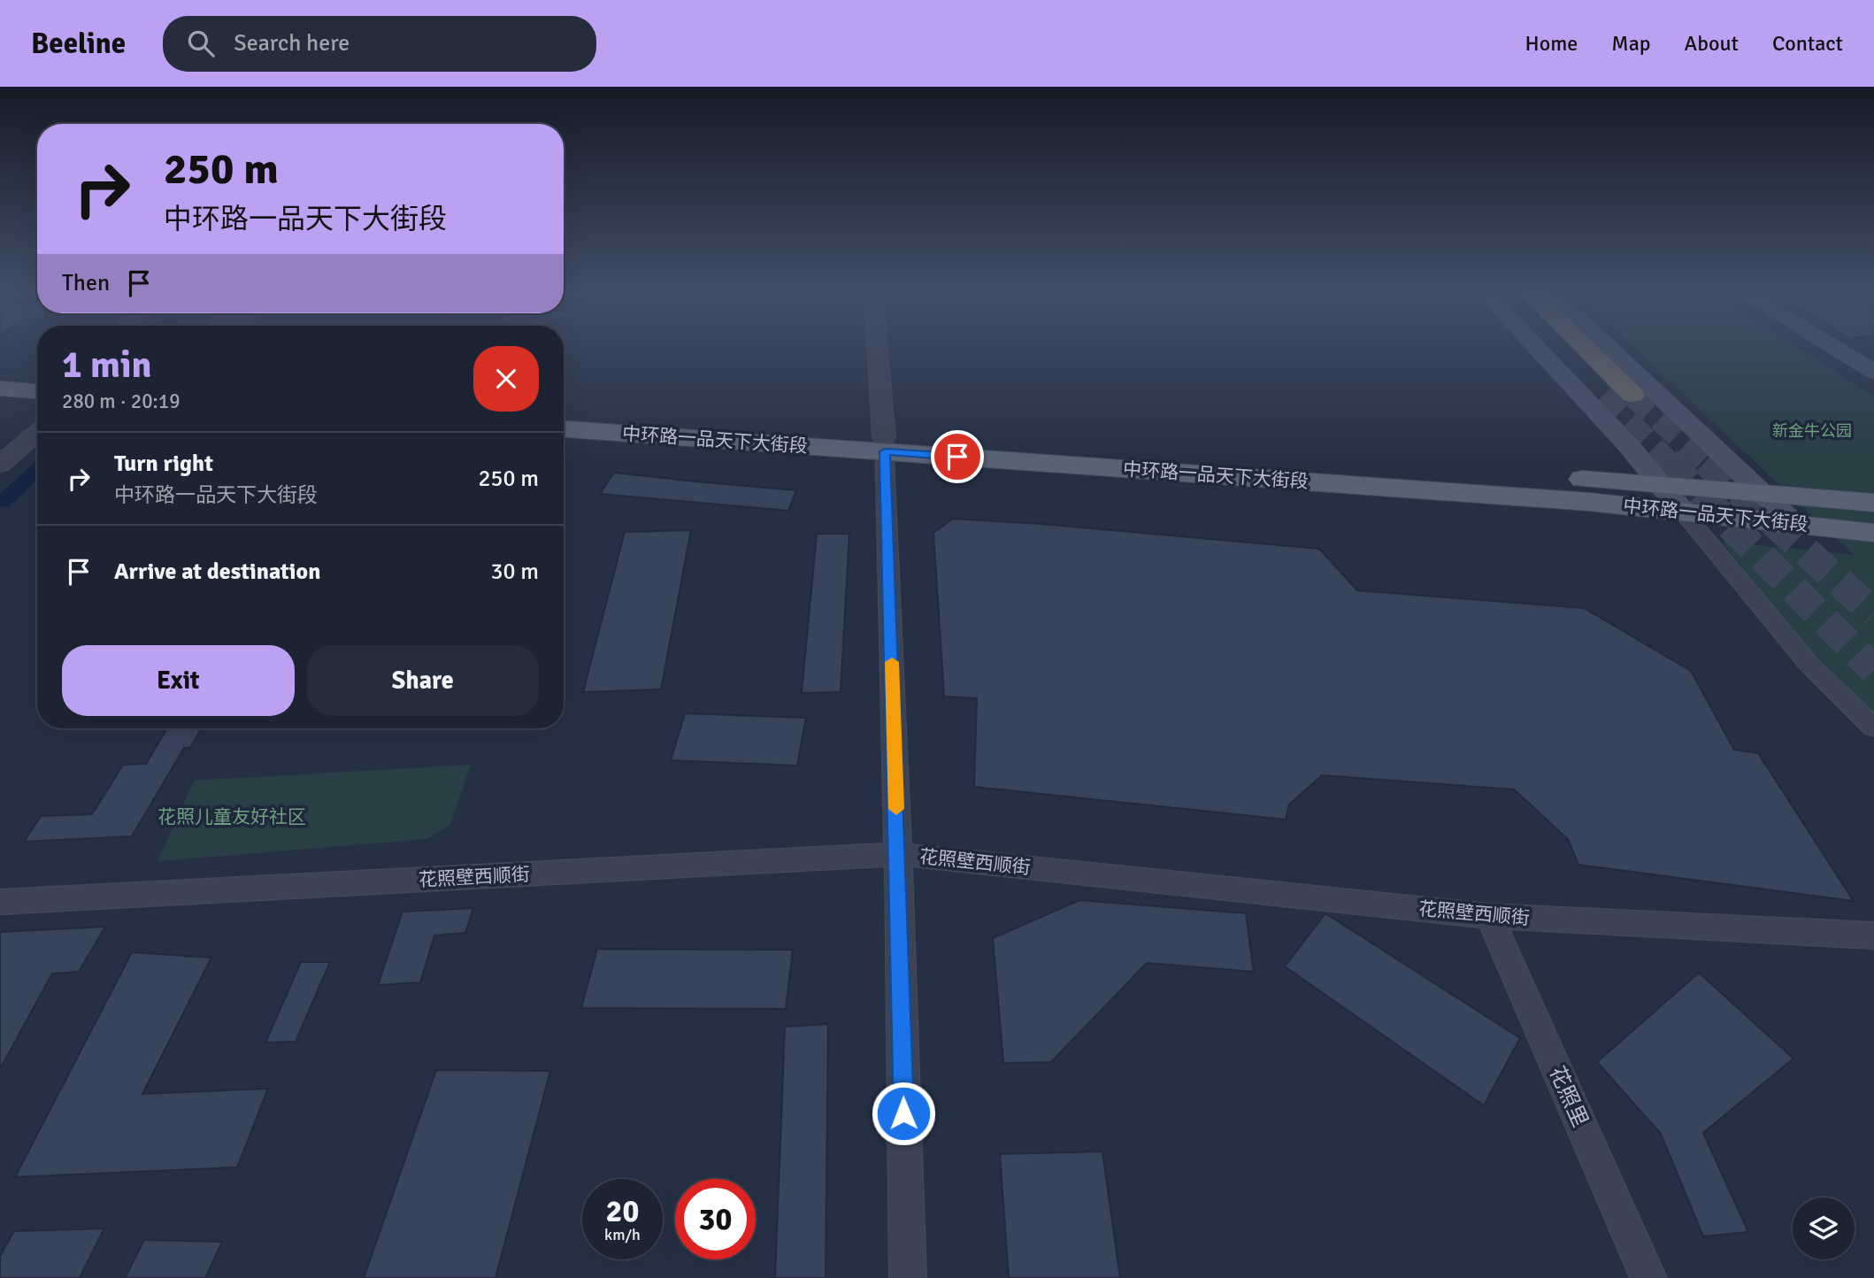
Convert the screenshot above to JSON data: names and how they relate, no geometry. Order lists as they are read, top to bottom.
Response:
{
  "streets": {
    "main road": ["中环路一品天下大街段"],
    "street": ["花照壁西顺街", "花照里"]
  },
  "crossings": [
    ["花照壁西顺街", "花照里"]
  ],
  "parks": ["新金牛公园", "花照儿童友好社区"],
  "page": {
    "header": "Beeline",
    "search": "Search here",
    "nav": [
      "Home",
      "Map",
      "About",
      "Contact"
    ],
    "turn": ["250 m", "中环路一品天下大街段"],
    "then": "Then",
    "heading": ["1 min", "280 m · 20:19"],
    "list": [
      {
        "name": "Turn right",
        "note": "中环路一品天下大街段",
        "value": "250 m"
      },
      {
        "name": "Arrive at destination",
        "value": "30 m"
      }
    ],
    "buttons": ["Exit", "Share"],
    "speed": "20 km/h",
    "limit": "30"
  }
}
